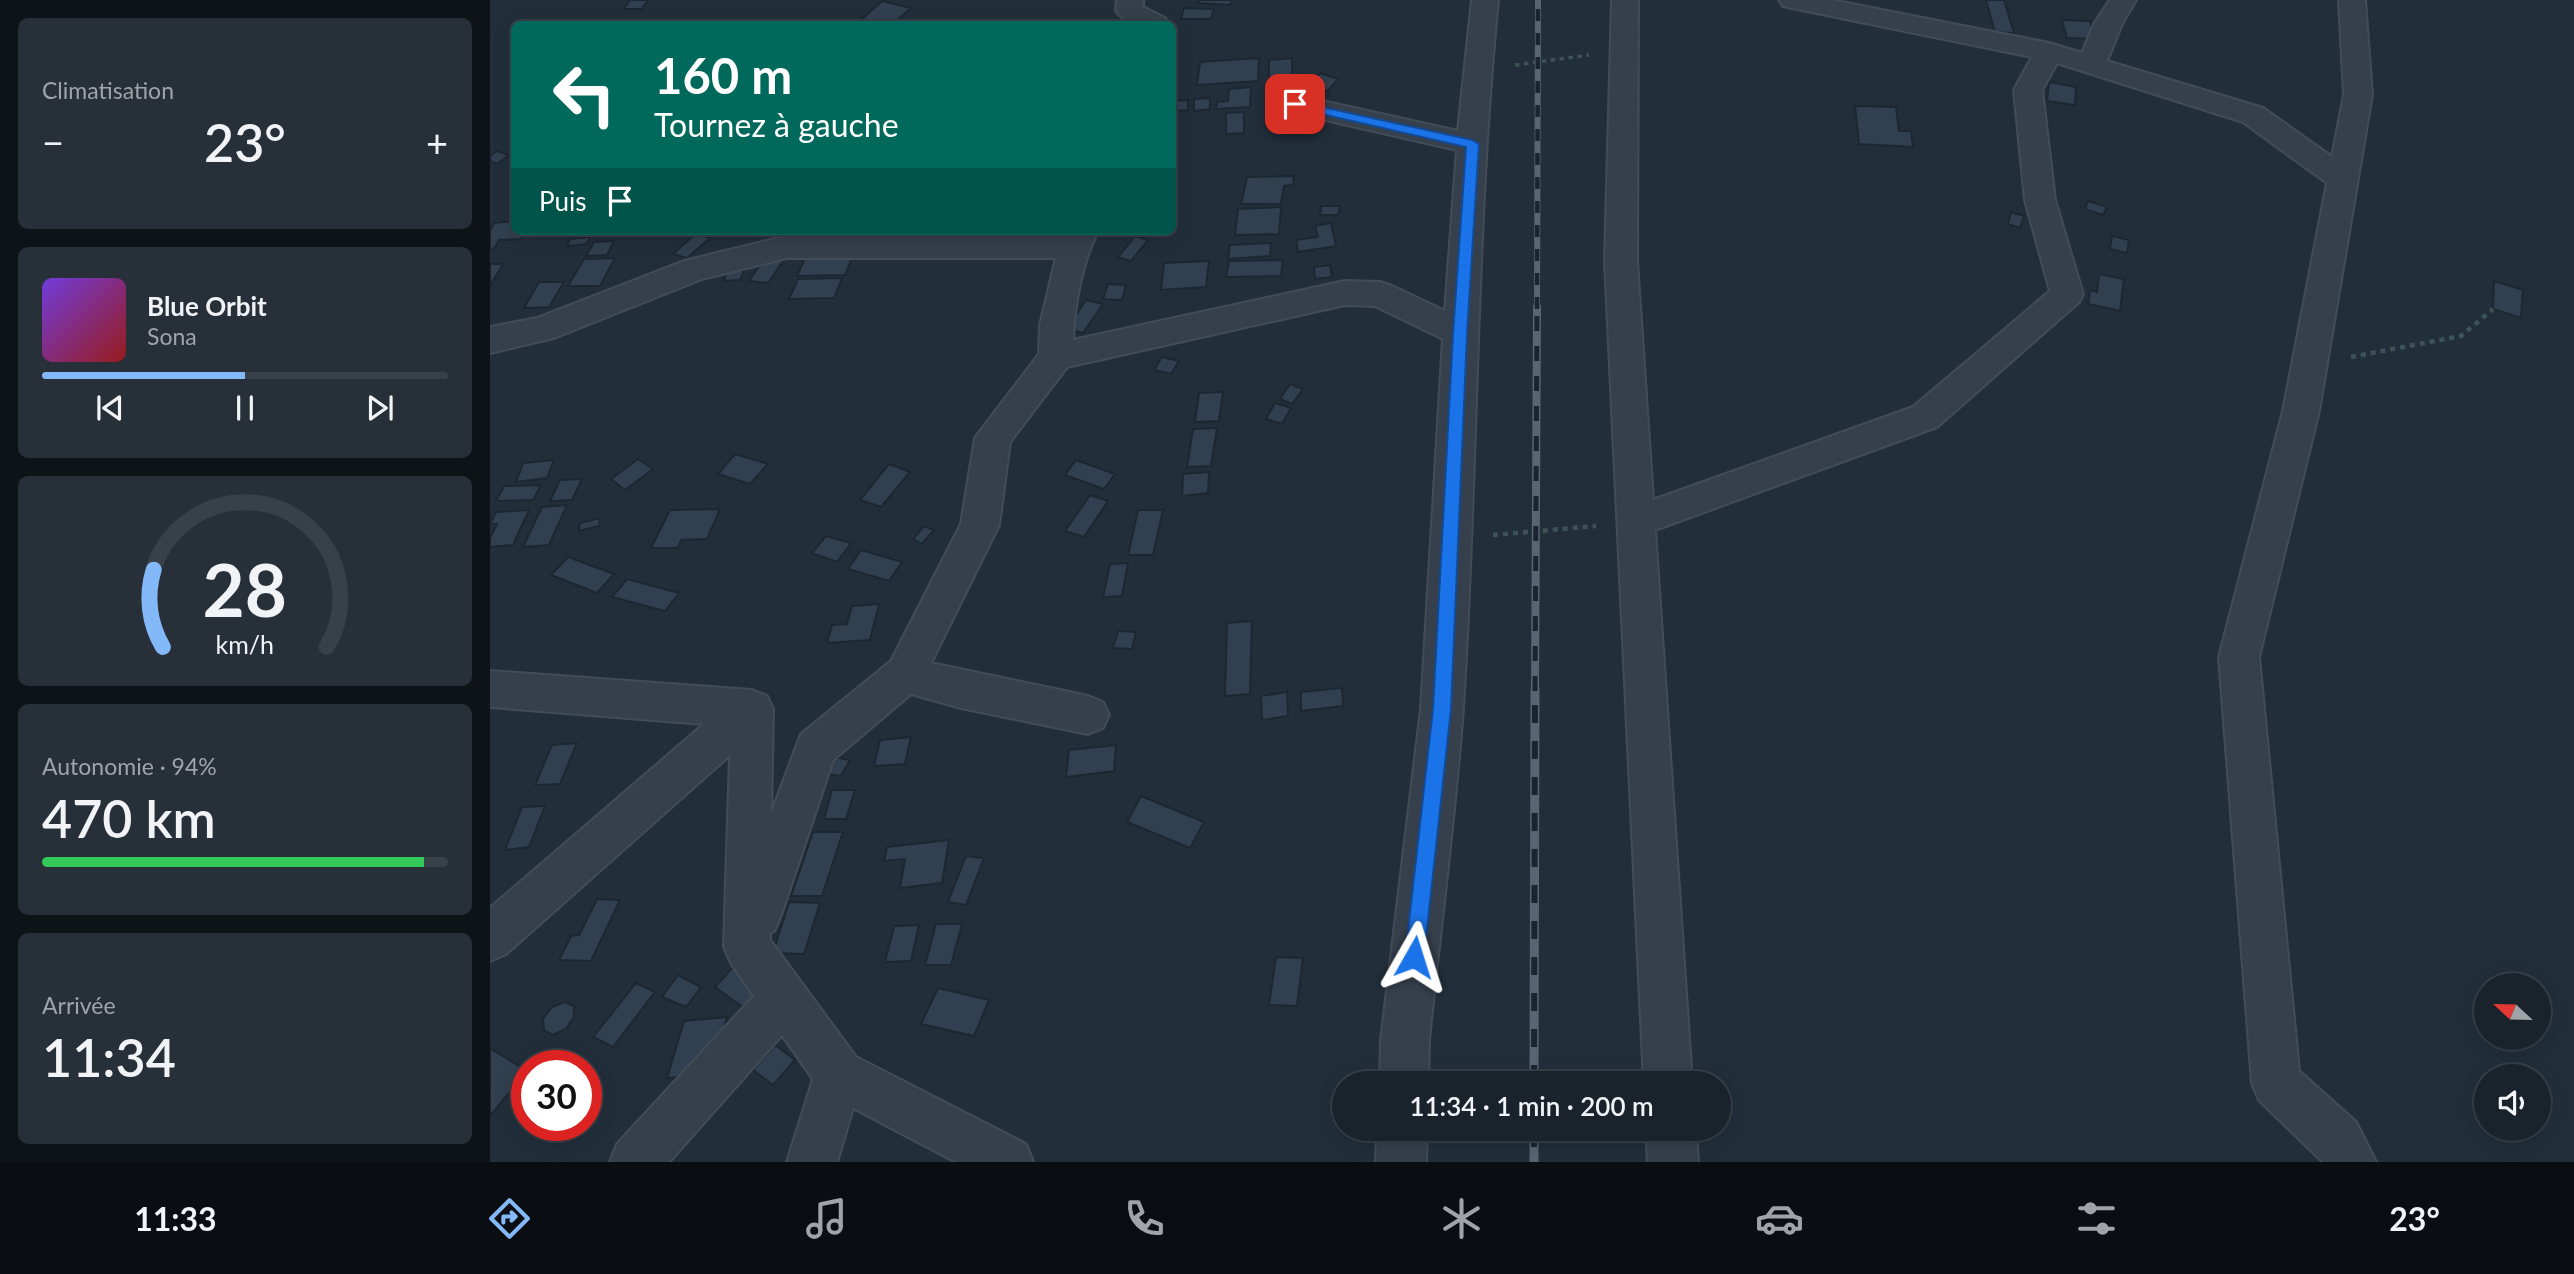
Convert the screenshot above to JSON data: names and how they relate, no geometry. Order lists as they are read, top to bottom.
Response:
{
  "north": "left",
  "page": {
    "tile": [
      "Climatisation",
      ["Autonomie · 94%", "470 km"],
      ["Arrivée", "11:34"]
    ],
    "turn": ["160 m", "Tournez à gauche"],
    "heat": ["−", "23°", "+"],
    "then": "Puis",
    "song": ["Blue Orbit", "Sona"],
    "limit": "30",
    "trip": "11:34 · 1 min · 200 m",
    "tabs": ["11:33", "23°"],
    "gauge": ["28", "km/h"]
  }
}
